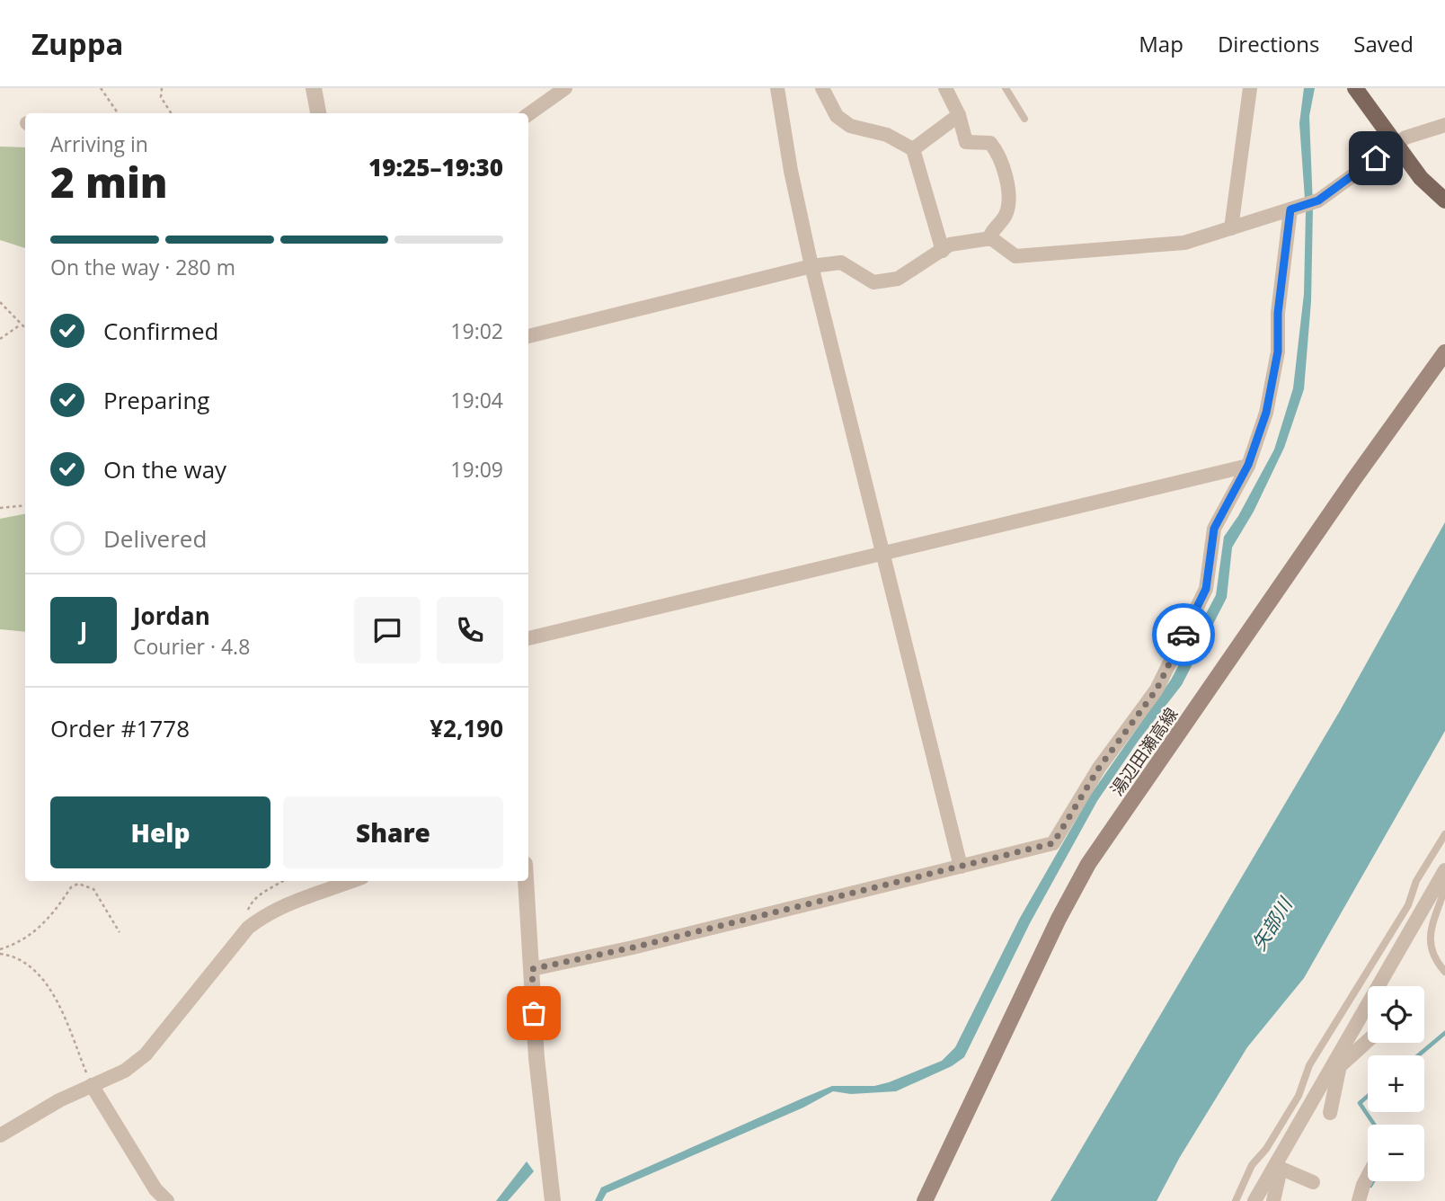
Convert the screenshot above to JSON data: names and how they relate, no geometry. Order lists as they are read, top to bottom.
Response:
{
  "streets": {
    "main road": ["湯辺田瀬高線"]
  },
  "water": ["矢部川"],
  "page": {
    "header": "Zuppa",
    "nav": ["Map", "Directions", "Saved"],
    "heading": ["2 min", "Arriving in", "19:25–19:30"],
    "panel": [
      "Jordan",
      "Courier · 4.8",
      "Order #1778",
      "¥2,190"
    ],
    "bar": "On the way · 280 m",
    "list": [
      ["Confirmed", "19:02"],
      ["Preparing", "19:04"],
      ["On the way", "19:09"],
      "Delivered"
    ],
    "round": "J",
    "buttons": ["Help", "Share"],
    "map_buttons": ["+", "−"]
  }
}
